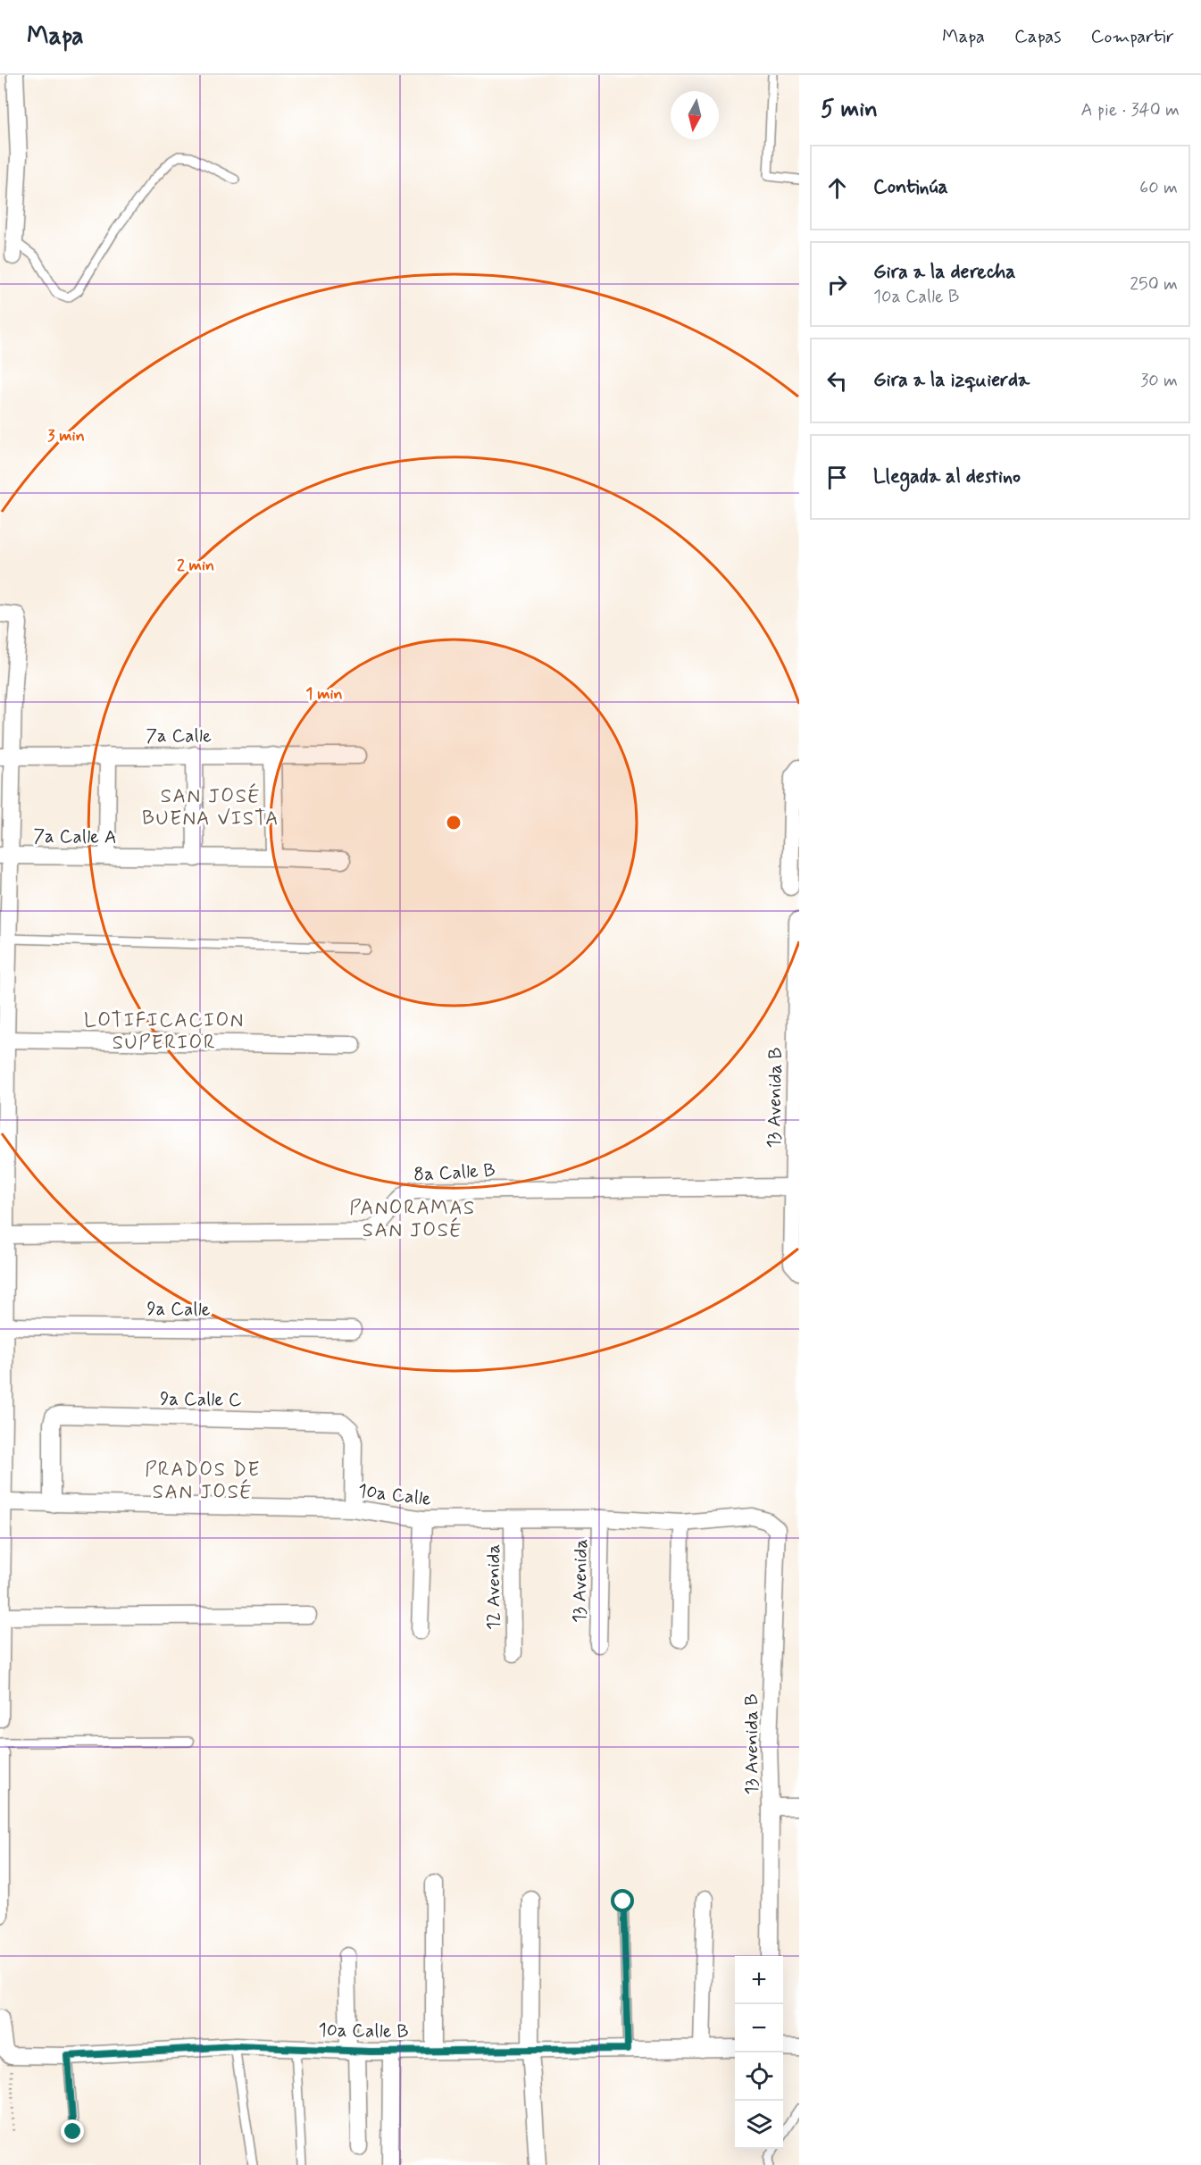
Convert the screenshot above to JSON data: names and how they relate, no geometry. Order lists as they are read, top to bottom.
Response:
{
  "streets": {
    "street": [
      "7a Calle",
      "7a Calle A",
      "13 Avenida B",
      "8a Calle B",
      "9a Calle",
      "9a Calle C",
      "10a Calle",
      "13 Avenida",
      "12 Avenida",
      "10a Calle B"
    ]
  },
  "crossings": [
    ["13 Avenida B", "8a Calle B"],
    ["13 Avenida B", "10a Calle"],
    ["9a Calle C", "10a Calle"],
    ["10a Calle", "13 Avenida"],
    ["10a Calle", "12 Avenida"]
  ],
  "districts": [
    "SAN JOSÉ BUENA VISTA",
    "LOTIFICACION SUPERIOR",
    "PANORAMAS SAN JOSÉ",
    "PRADOS DE SAN JOSÉ"
  ],
  "north": "bottom",
  "page": {
    "header": "Mapa",
    "nav": ["Mapa", "Capas", "Compartir"],
    "heading": ["5 min", "A pie · 340 m"],
    "list": [
      ["Continúa", "60 m"],
      ["Gira a la derecha", "10a Calle B", "250 m"],
      ["Gira a la izquierda", "30 m"],
      "Llegada al destino"
    ],
    "map_buttons": ["+", "−"]
  },
  "rings": ["3 min", "2 min", "1 min"]
}
